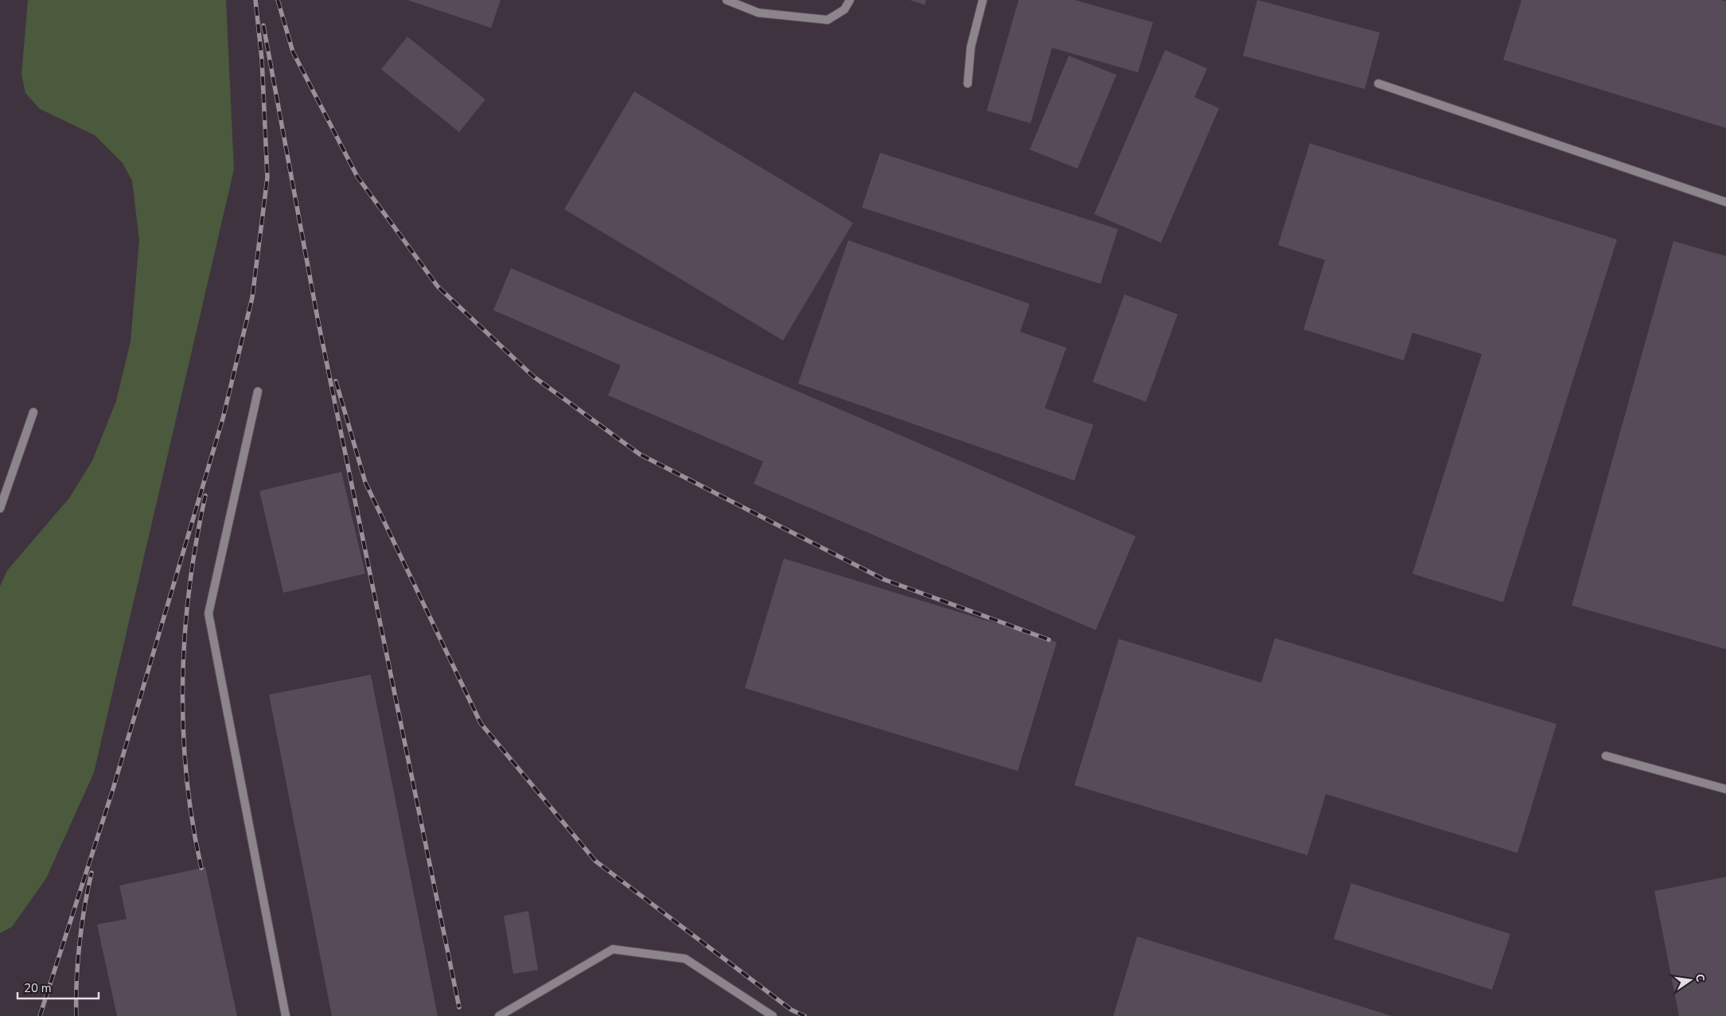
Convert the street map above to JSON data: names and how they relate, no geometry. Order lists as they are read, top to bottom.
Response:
{
  "scale_bar": "20 m",
  "north": "right"
}
